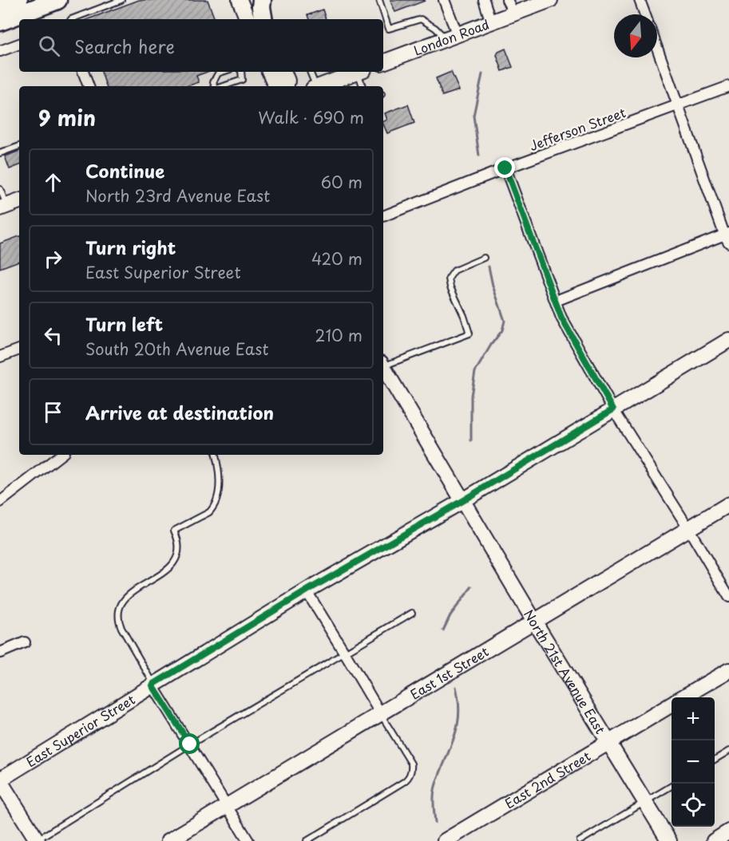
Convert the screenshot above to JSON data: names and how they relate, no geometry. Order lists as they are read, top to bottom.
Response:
{
  "streets": {
    "street": [
      "London Road",
      "Jefferson Street",
      "North 21st Avenue East",
      "East 1st Street",
      "East Superior Street",
      "East 2nd Street"
    ]
  },
  "crossings": [
    ["North 21st Avenue East", "East 1st Street"],
    ["North 21st Avenue East", "East Superior Street"],
    ["North 21st Avenue East", "East 2nd Street"]
  ],
  "north": "bottom",
  "page": {
    "search": "Search here",
    "heading": ["9 min", "Walk · 690 m"],
    "list": [
      ["Continue", "North 23rd Avenue East", "60 m"],
      ["Turn right", "East Superior Street", "420 m"],
      ["Turn left", "South 20th Avenue East", "210 m"],
      "Arrive at destination"
    ],
    "map_buttons": ["+", "−"]
  }
}
